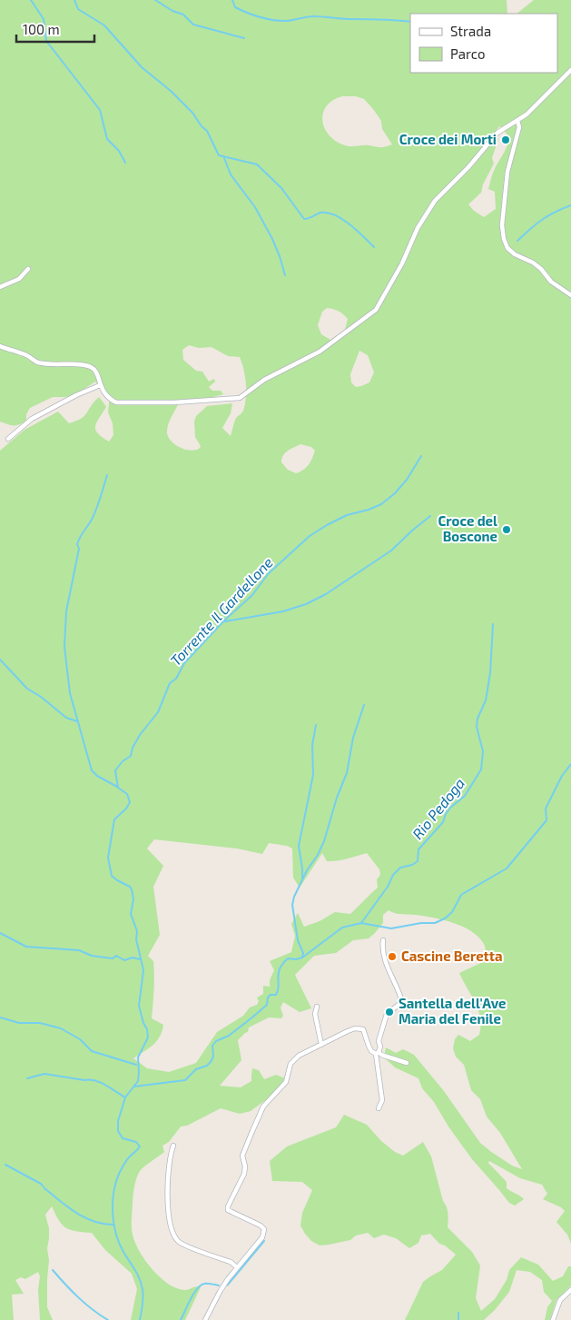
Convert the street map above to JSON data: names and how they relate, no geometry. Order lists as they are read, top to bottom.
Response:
{
  "water": ["Torrente Il Gardellone", "Rio Pedoga"],
  "places": [
    "Croce dei Morti",
    "Croce del Boscone",
    "Cascine Beretta",
    "Santella dell'Ave Maria del Fenile"
  ],
  "legend": ["Strada", "Parco"],
  "scale_bar": "100 m"
}
